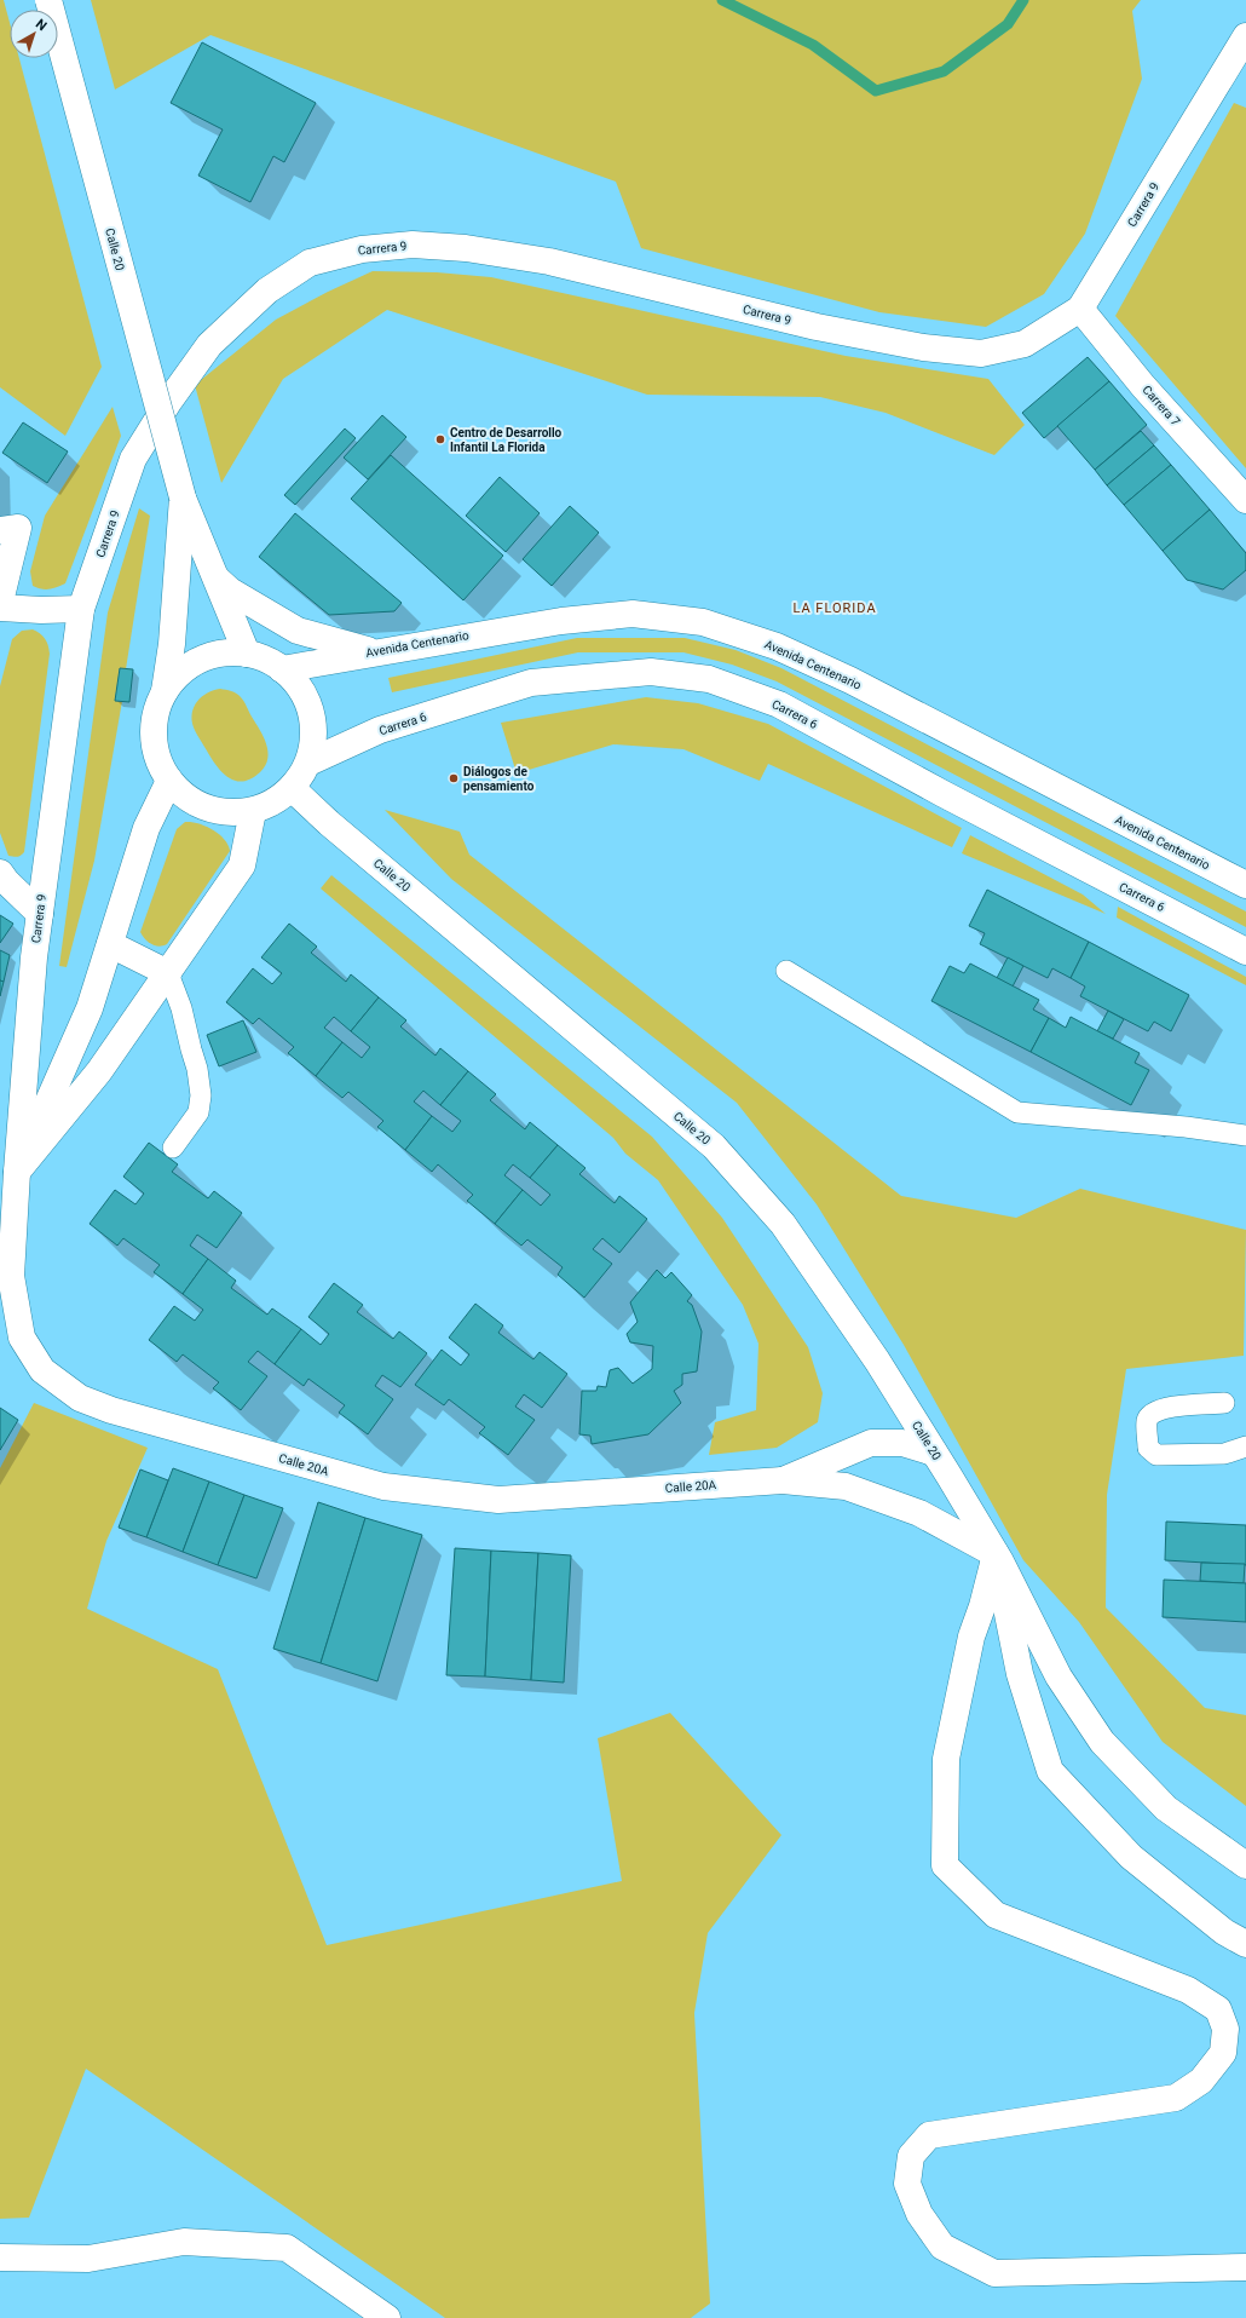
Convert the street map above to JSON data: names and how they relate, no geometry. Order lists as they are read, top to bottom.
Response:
{
  "streets": {
    "main road": [
      "Carrera 9",
      "Calle 20",
      "Carrera 7",
      "Avenida Centenario",
      "Carrera 6",
      "Calle 20A"
    ]
  },
  "crossings": [
    ["Carrera 9", "Carrera 7"],
    ["Carrera 9", "Calle 20A"],
    ["Calle 20", "Avenida Centenario"],
    ["Calle 20", "Carrera 6"],
    ["Avenida Centenario", "Carrera 6"]
  ],
  "districts": ["LA FLORIDA"],
  "places": ["Centro de Desarrollo Infantil La Florida", "Diálogos de pensamiento"],
  "north": "top right"
}
